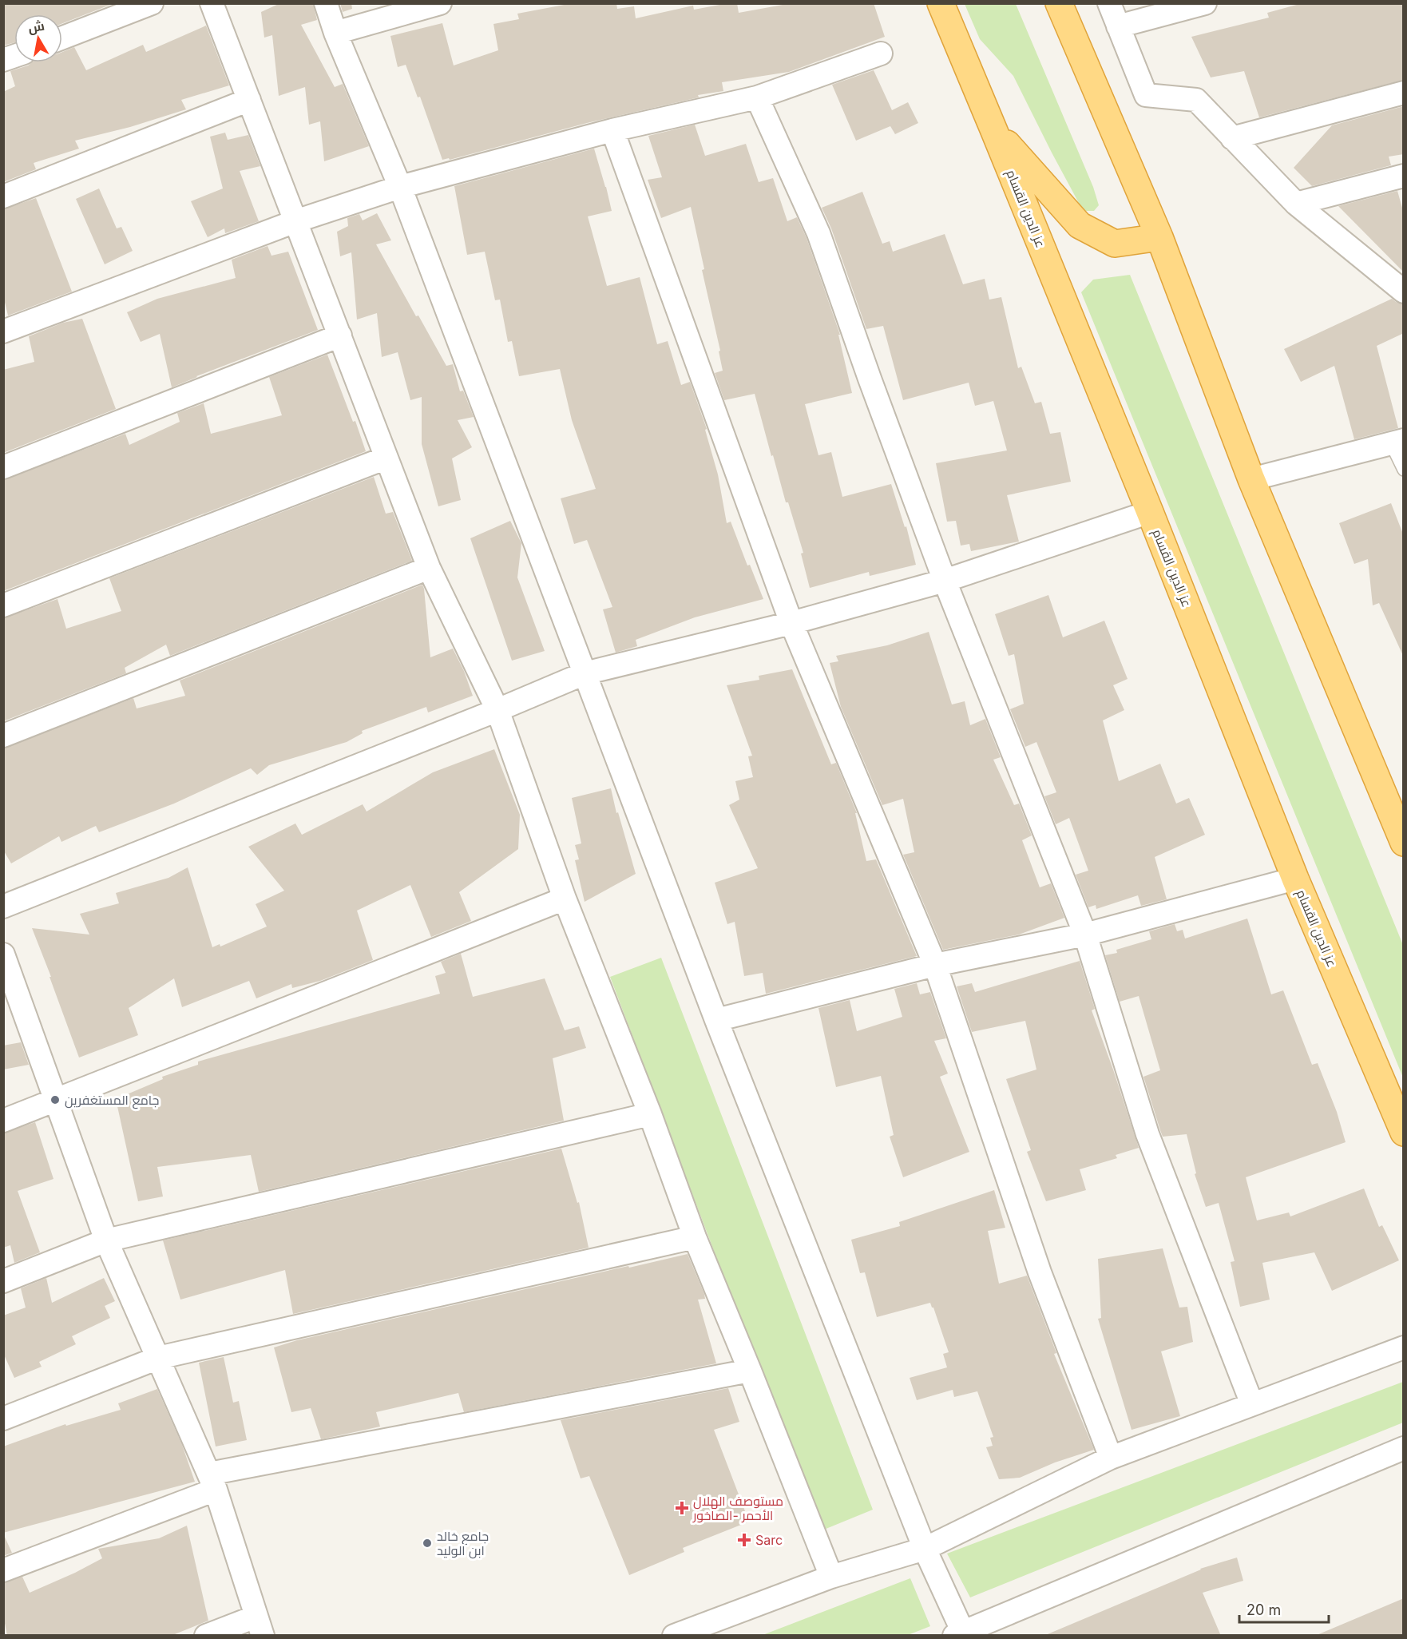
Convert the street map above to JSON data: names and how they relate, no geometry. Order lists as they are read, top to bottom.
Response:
{
  "streets": {
    "highway": ["عز الدين القسام"]
  },
  "places": {
    "other": ["جامع المستغفرين", "جامع خالد ابن الوليد"],
    "health": ["مستوصف الهلال الأحمر -الصاخور", "Sarc"]
  },
  "scale_bar": "20 m",
  "north": "top"
}
